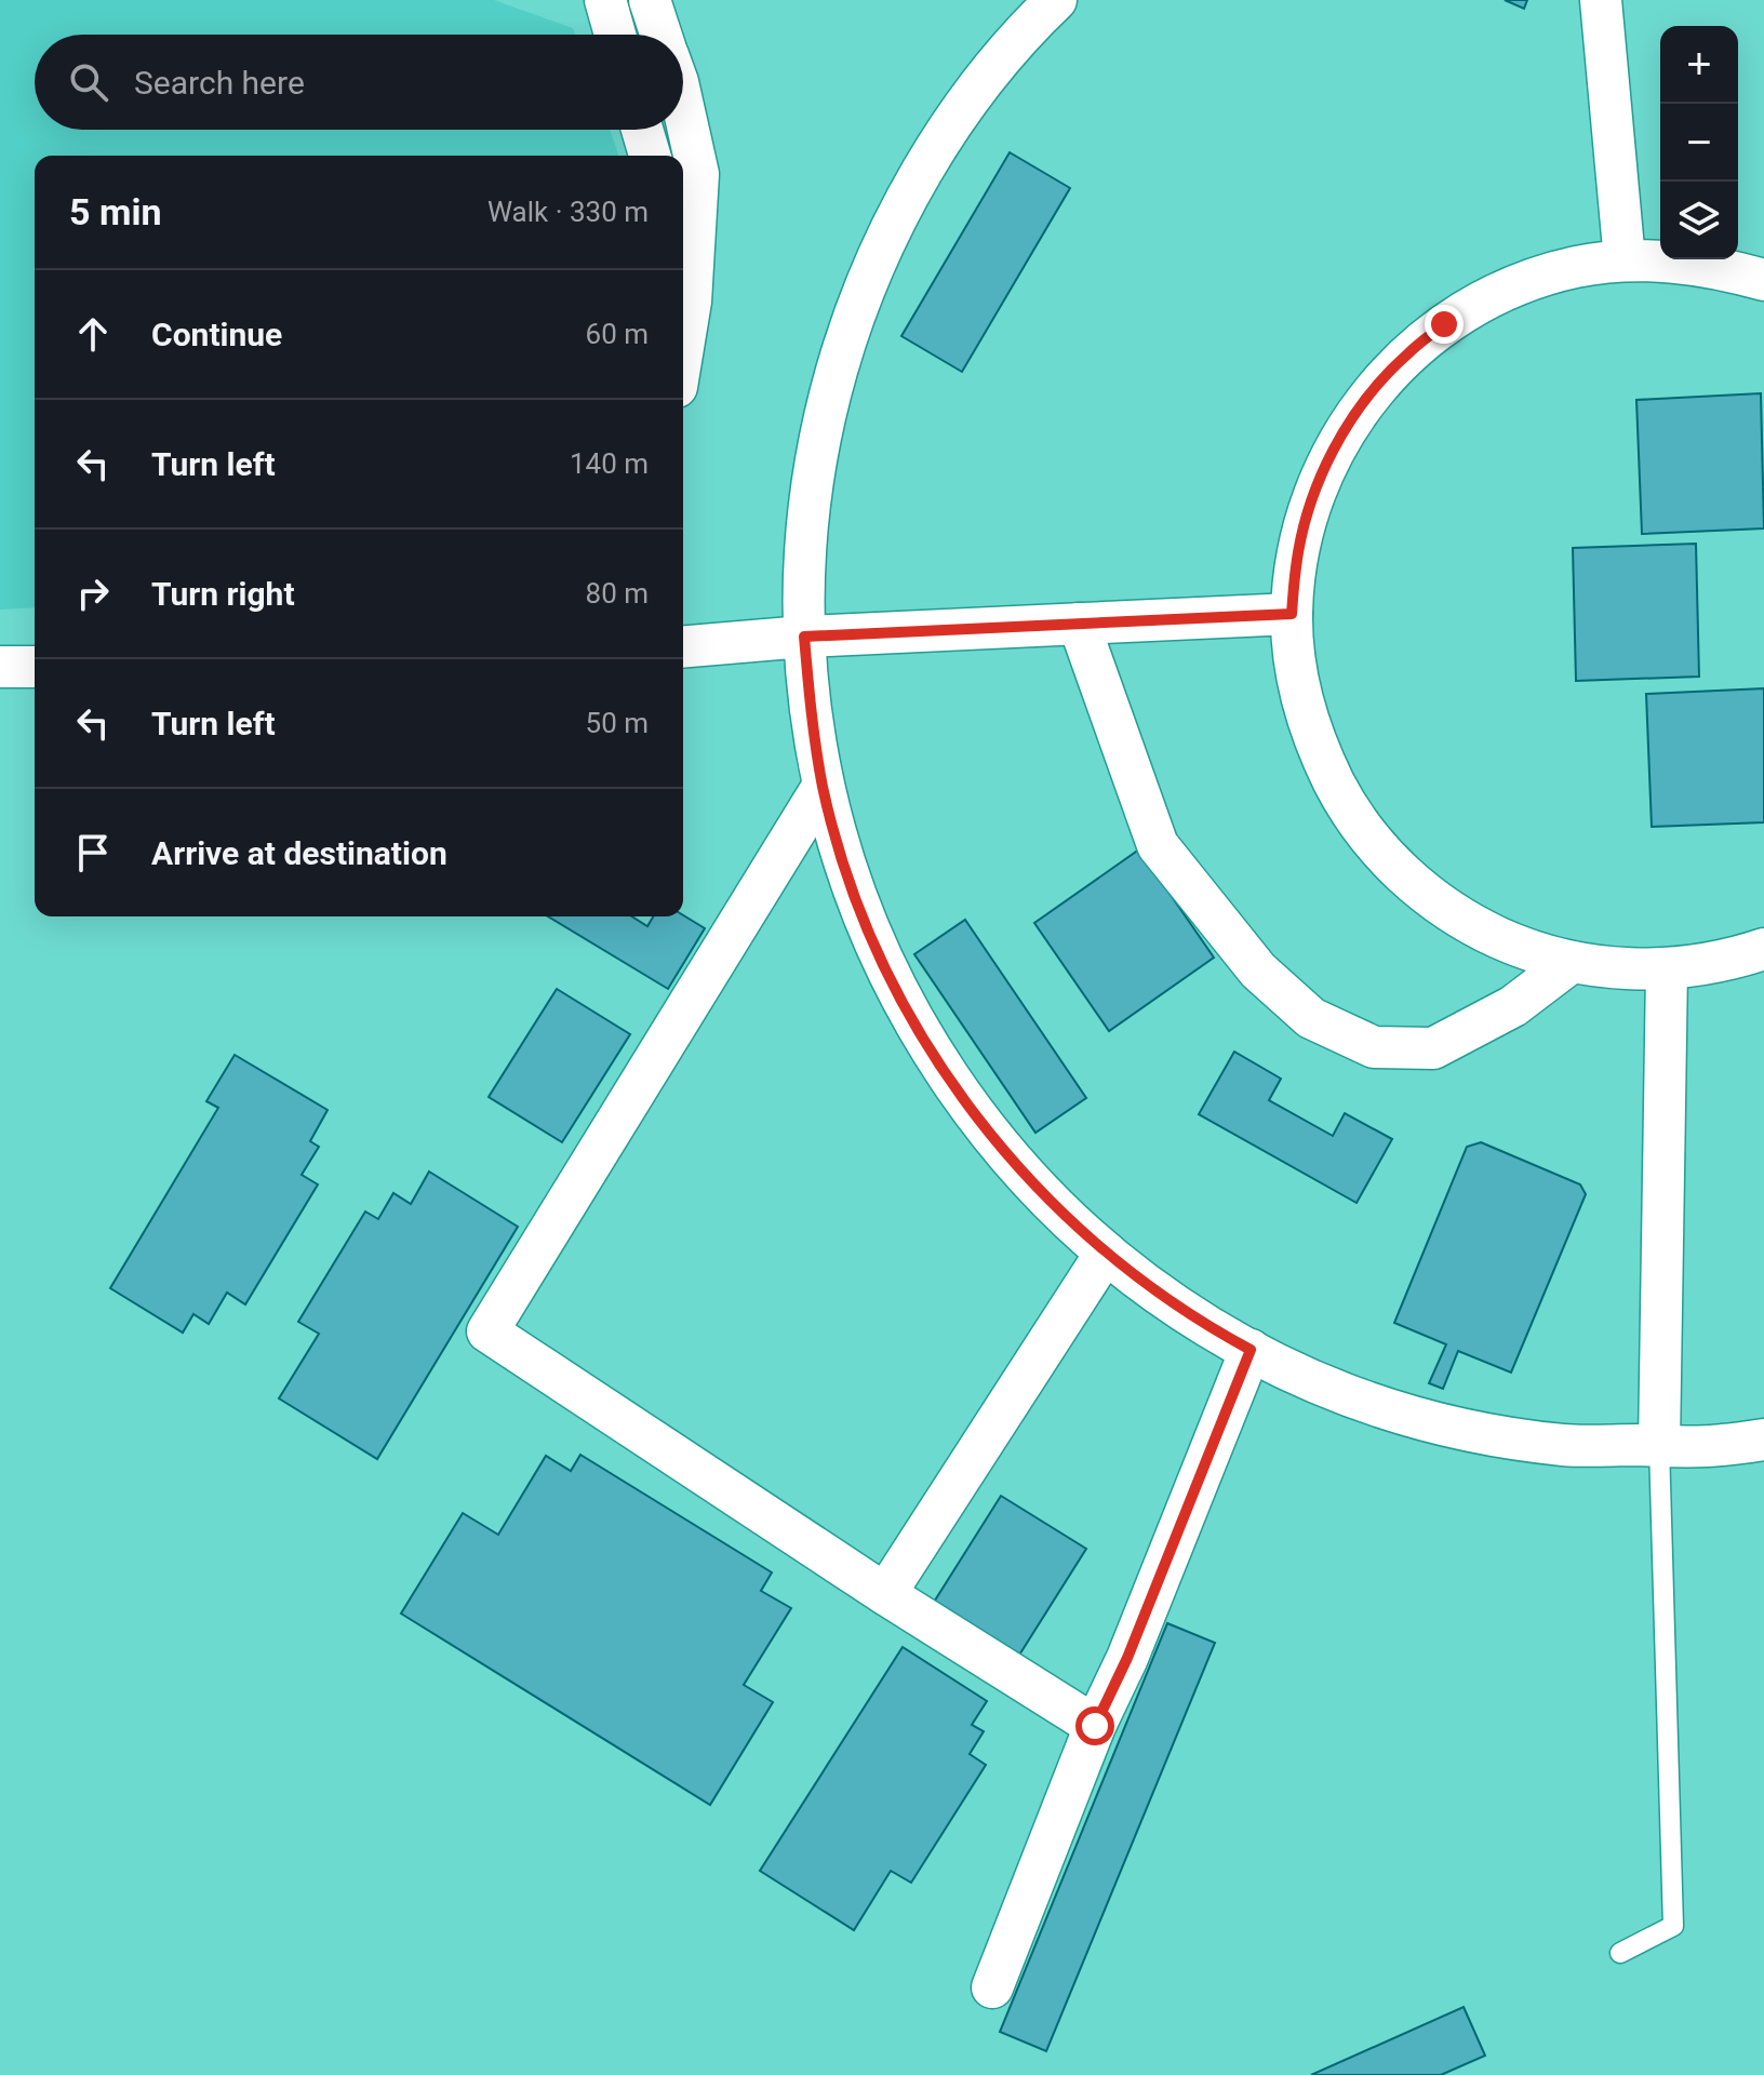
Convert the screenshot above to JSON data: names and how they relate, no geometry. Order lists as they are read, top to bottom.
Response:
{
  "page": {
    "map_buttons": ["+", "−"],
    "search": "Search here",
    "heading": ["5 min", "Walk · 330 m"],
    "list": [
      ["Continue", "60 m"],
      ["Turn left", "140 m"],
      ["Turn right", "80 m"],
      ["Turn left", "50 m"],
      "Arrive at destination"
    ]
  }
}
